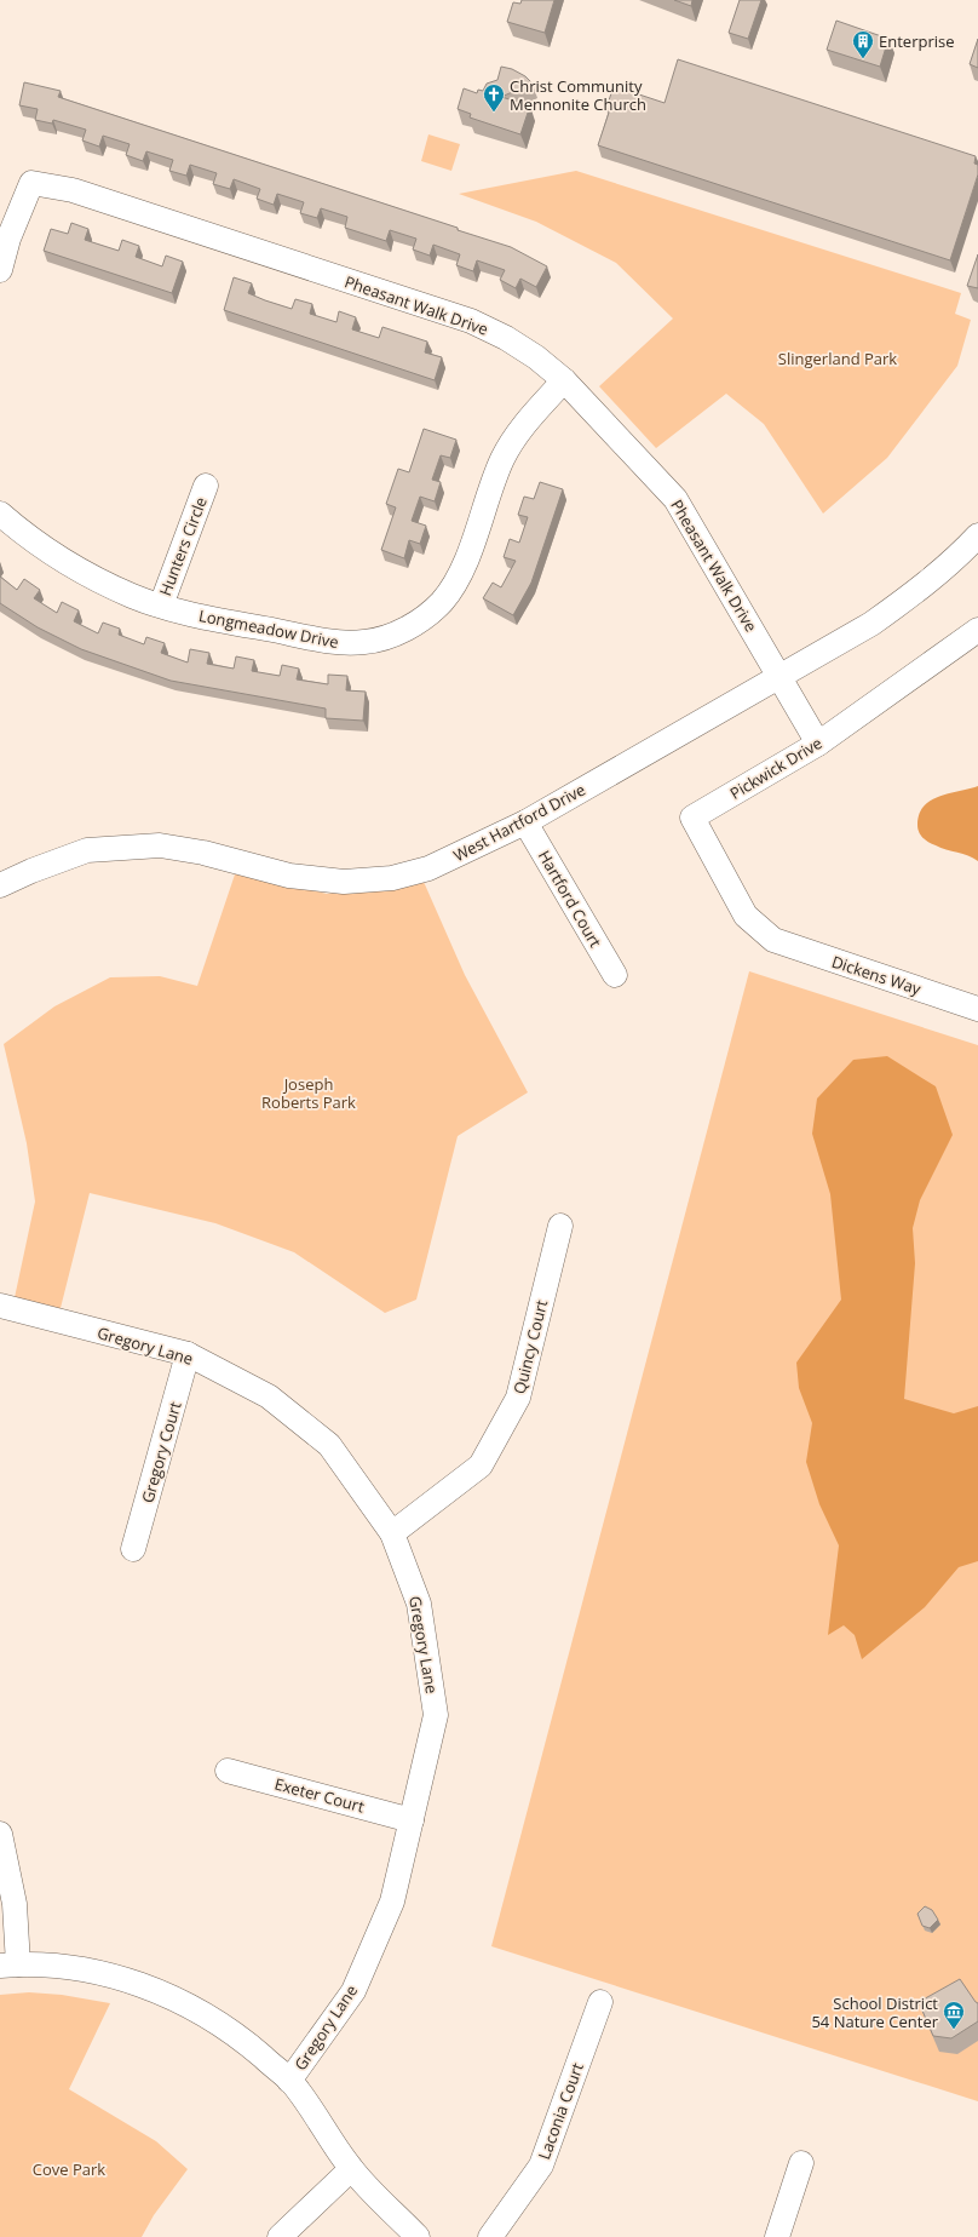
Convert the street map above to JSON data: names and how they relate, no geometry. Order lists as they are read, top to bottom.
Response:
{
  "streets": {
    "street": [
      "Pheasant Walk Drive",
      "Hunters Circle",
      "Longmeadow Drive",
      "Pickwick Drive",
      "West Hartford Drive",
      "Hartford Court",
      "Dickens Way",
      "Gregory Lane",
      "Quincy Court",
      "Gregory Court",
      "Exeter Court",
      "Laconia Court"
    ]
  },
  "crossings": [
    ["Pheasant Walk Drive", "Longmeadow Drive"],
    ["Pheasant Walk Drive", "Pickwick Drive"],
    ["Pheasant Walk Drive", "West Hartford Drive"],
    ["Hunters Circle", "Longmeadow Drive"],
    ["Pickwick Drive", "Dickens Way"],
    ["West Hartford Drive", "Hartford Court"],
    ["Gregory Lane", "Quincy Court"],
    ["Gregory Lane", "Gregory Court"],
    ["Gregory Lane", "Exeter Court"]
  ],
  "parks": ["Slingerland Park", "Joseph Roberts Park", "Cove Park"],
  "places": {
    "building": ["Enterprise"],
    "church": ["Christ Community Mennonite Church"],
    "museum": ["School District 54 Nature Center"]
  }
}
